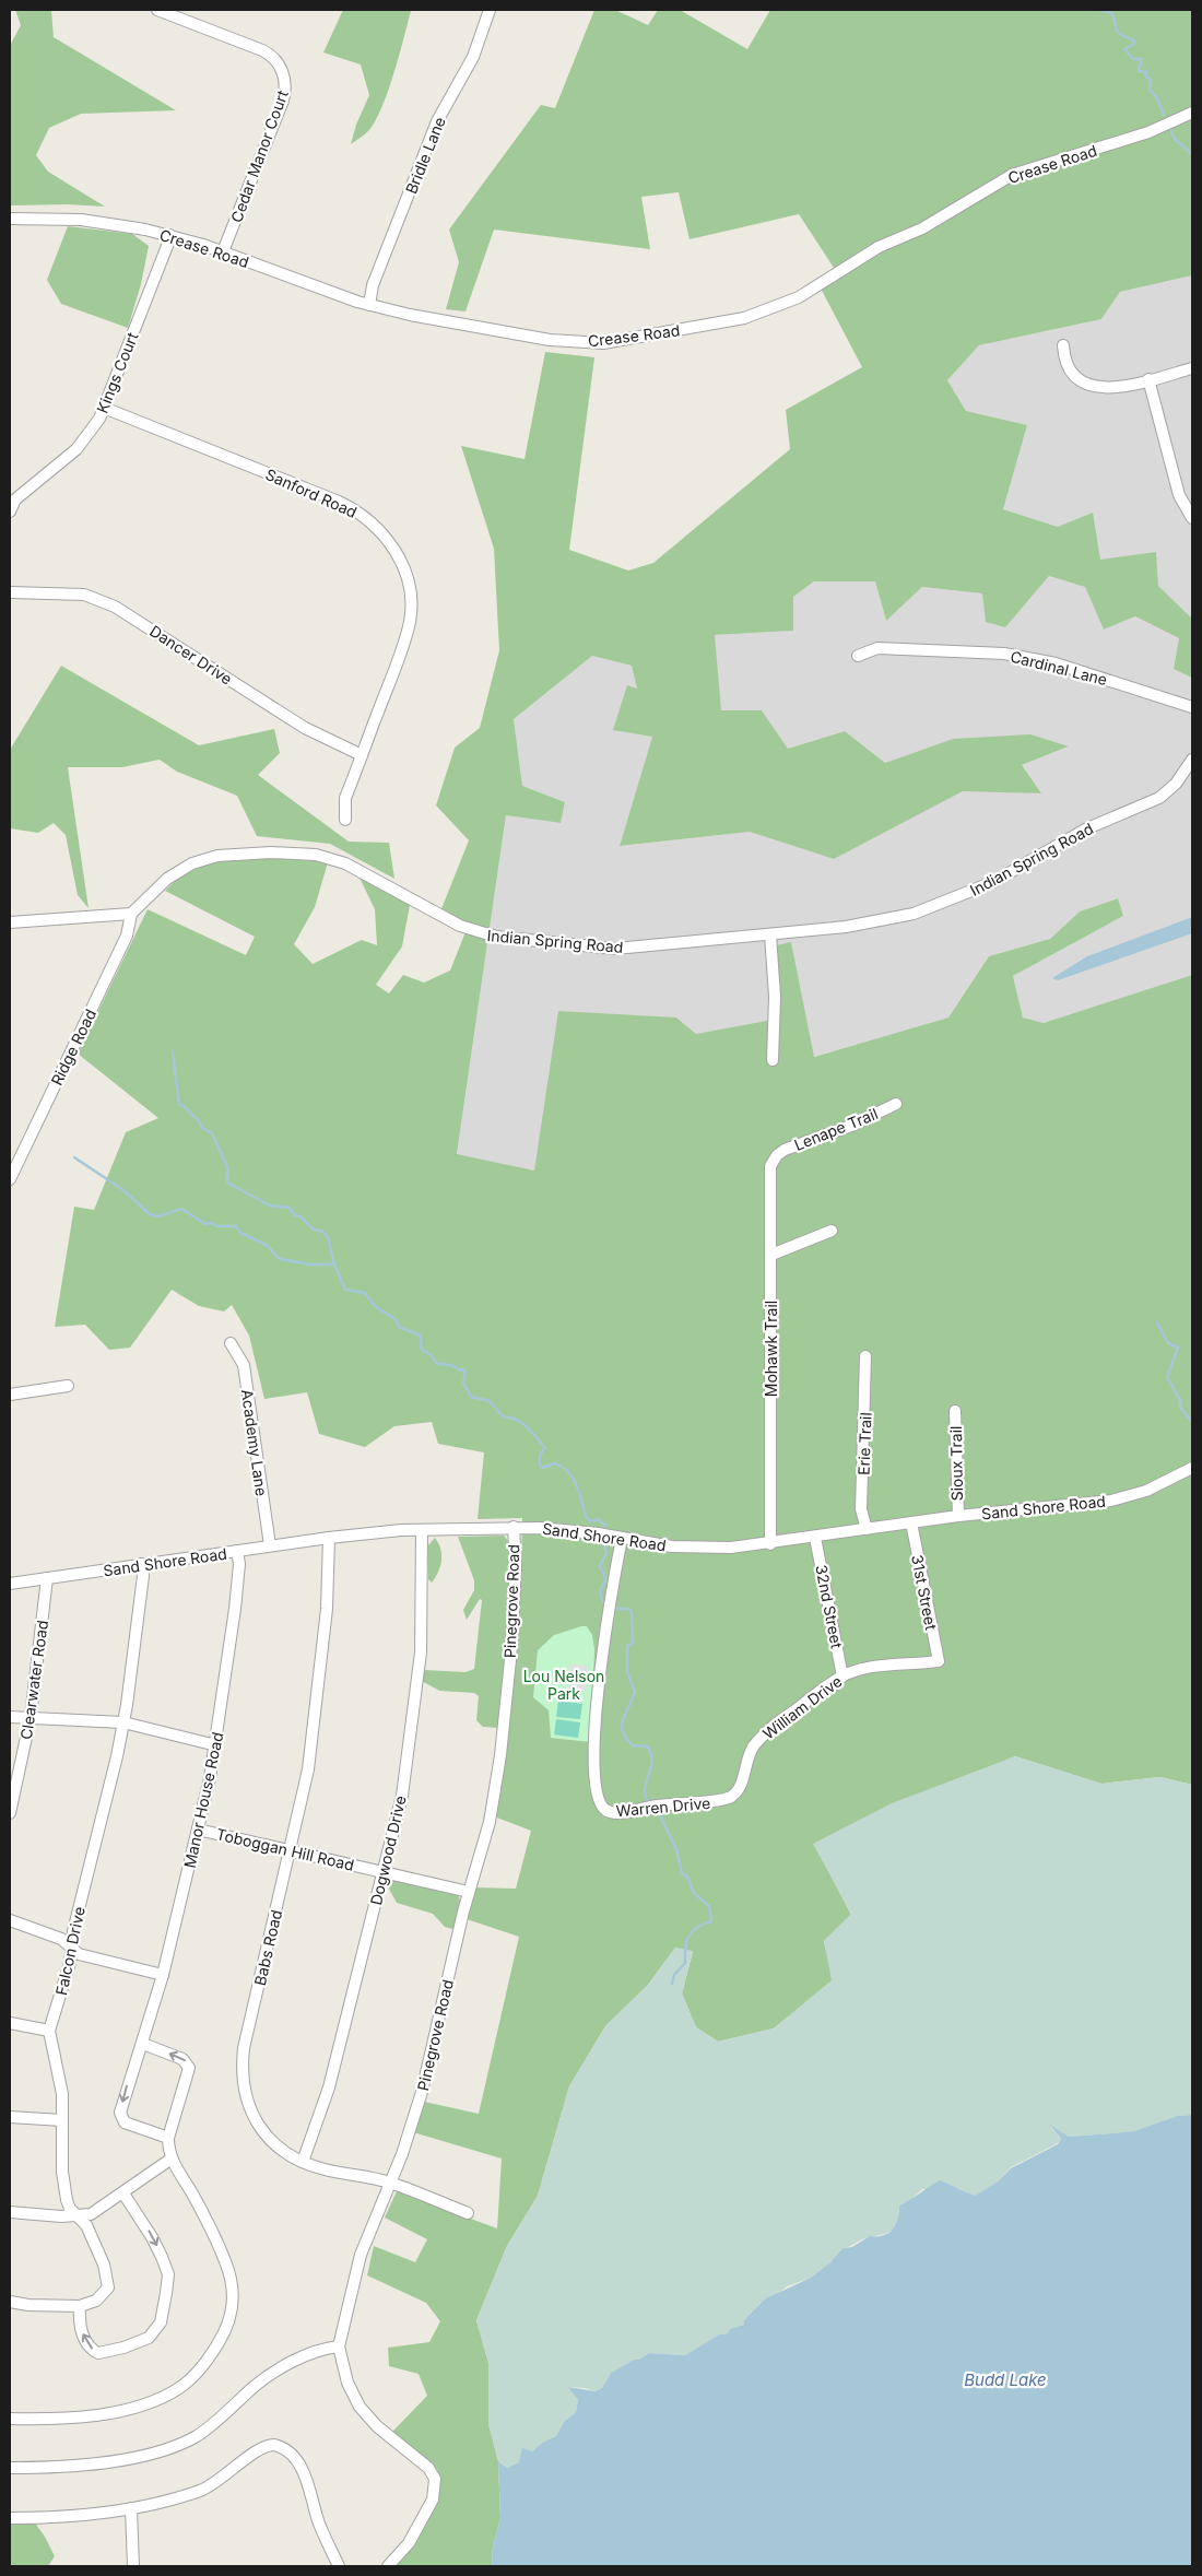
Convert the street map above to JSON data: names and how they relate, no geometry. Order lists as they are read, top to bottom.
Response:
{
  "streets": {
    "street": [
      "Bridle Lane",
      "Cedar Manor Court",
      "Crease Road",
      "Kings Court",
      "Sanford Road",
      "Dancer Drive",
      "Cardinal Lane",
      "Indian Spring Road",
      "Ridge Road",
      "Lenape Trail",
      "Mohawk Trail",
      "Academy Lane",
      "Erie Trail",
      "Sioux Trail",
      "Sand Shore Road",
      "31st Street",
      "Pinegrove Road",
      "32nd Street",
      "Clearwater Road",
      "William Drive",
      "Manor House Road",
      "Warren Drive",
      "Toboggan Hill Road",
      "Dogwood Drive",
      "Babs Road",
      "Falcon Drive"
    ]
  },
  "crossings": [
    ["Bridle Lane", "Crease Road"],
    ["Cedar Manor Court", "Crease Road"],
    ["Crease Road", "Kings Court"],
    ["Kings Court", "Sanford Road"],
    ["Sanford Road", "Dancer Drive"],
    ["Indian Spring Road", "Ridge Road"],
    ["Lenape Trail", "Mohawk Trail"],
    ["Mohawk Trail", "Sand Shore Road"],
    ["Academy Lane", "Sand Shore Road"],
    ["Erie Trail", "Sand Shore Road"],
    ["Sioux Trail", "Sand Shore Road"],
    ["Sand Shore Road", "31st Street"],
    ["Sand Shore Road", "Pinegrove Road"],
    ["Sand Shore Road", "32nd Street"],
    ["Sand Shore Road", "Clearwater Road"],
    ["Sand Shore Road", "Manor House Road"],
    ["Sand Shore Road", "Warren Drive"],
    ["Sand Shore Road", "Dogwood Drive"],
    ["Sand Shore Road", "Babs Road"],
    ["Sand Shore Road", "Falcon Drive"],
    ["31st Street", "William Drive"],
    ["Pinegrove Road", "Toboggan Hill Road"],
    ["Pinegrove Road", "Babs Road"],
    ["32nd Street", "William Drive"],
    ["William Drive", "Warren Drive"],
    ["Manor House Road", "Toboggan Hill Road"],
    ["Toboggan Hill Road", "Dogwood Drive"],
    ["Toboggan Hill Road", "Babs Road"],
    ["Dogwood Drive", "Babs Road"]
  ],
  "water": ["Budd Lake"],
  "parks": ["Lou Nelson Park"]
}
